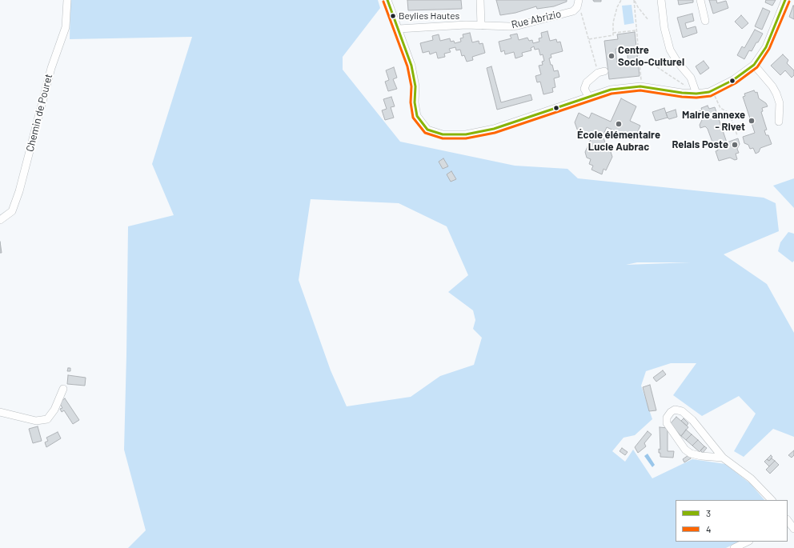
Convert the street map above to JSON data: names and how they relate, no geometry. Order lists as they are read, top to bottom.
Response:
{
  "streets": {
    "street": ["Rue Abrizio", "Chemin de Pouret"]
  },
  "places": [
    "Beylies Hautes",
    "Centre Socio-Culturel",
    "Mairie annexe - Rivet",
    "École élémentaire Lucie Aubrac",
    "Relais Poste"
  ],
  "lines": ["transit line 3", "transit line 4"],
  "legend": ["3", "4"]
}
